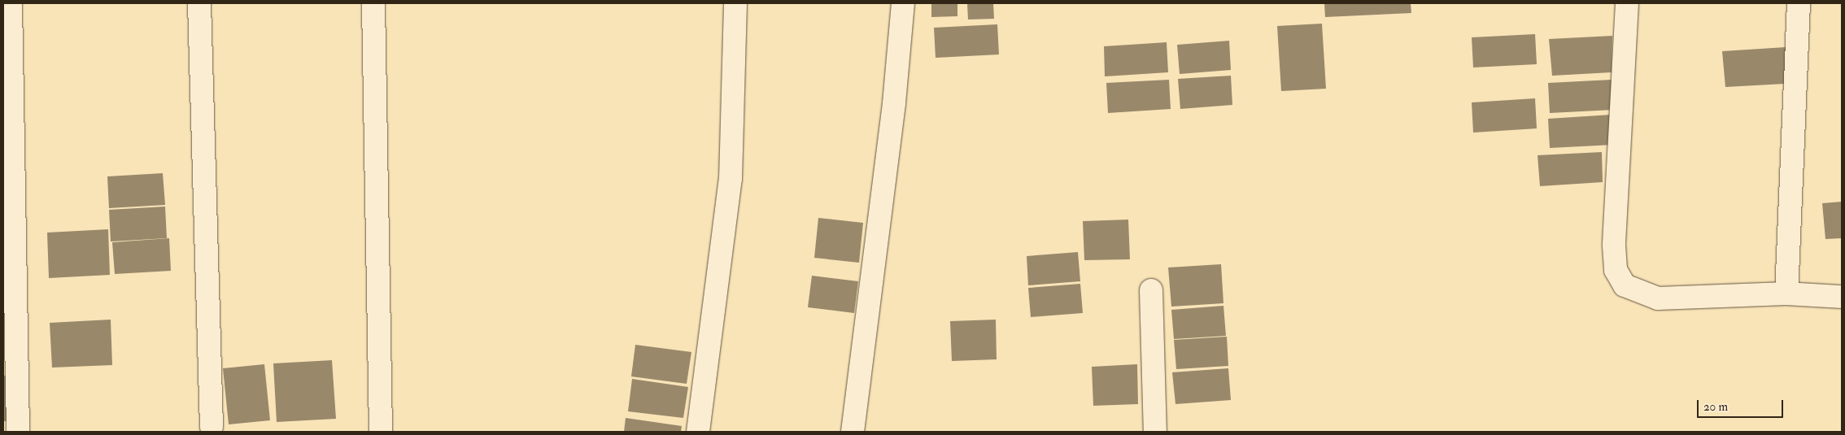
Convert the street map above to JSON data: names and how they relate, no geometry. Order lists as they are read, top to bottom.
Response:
{
  "scale_bar": "20 m"
}
